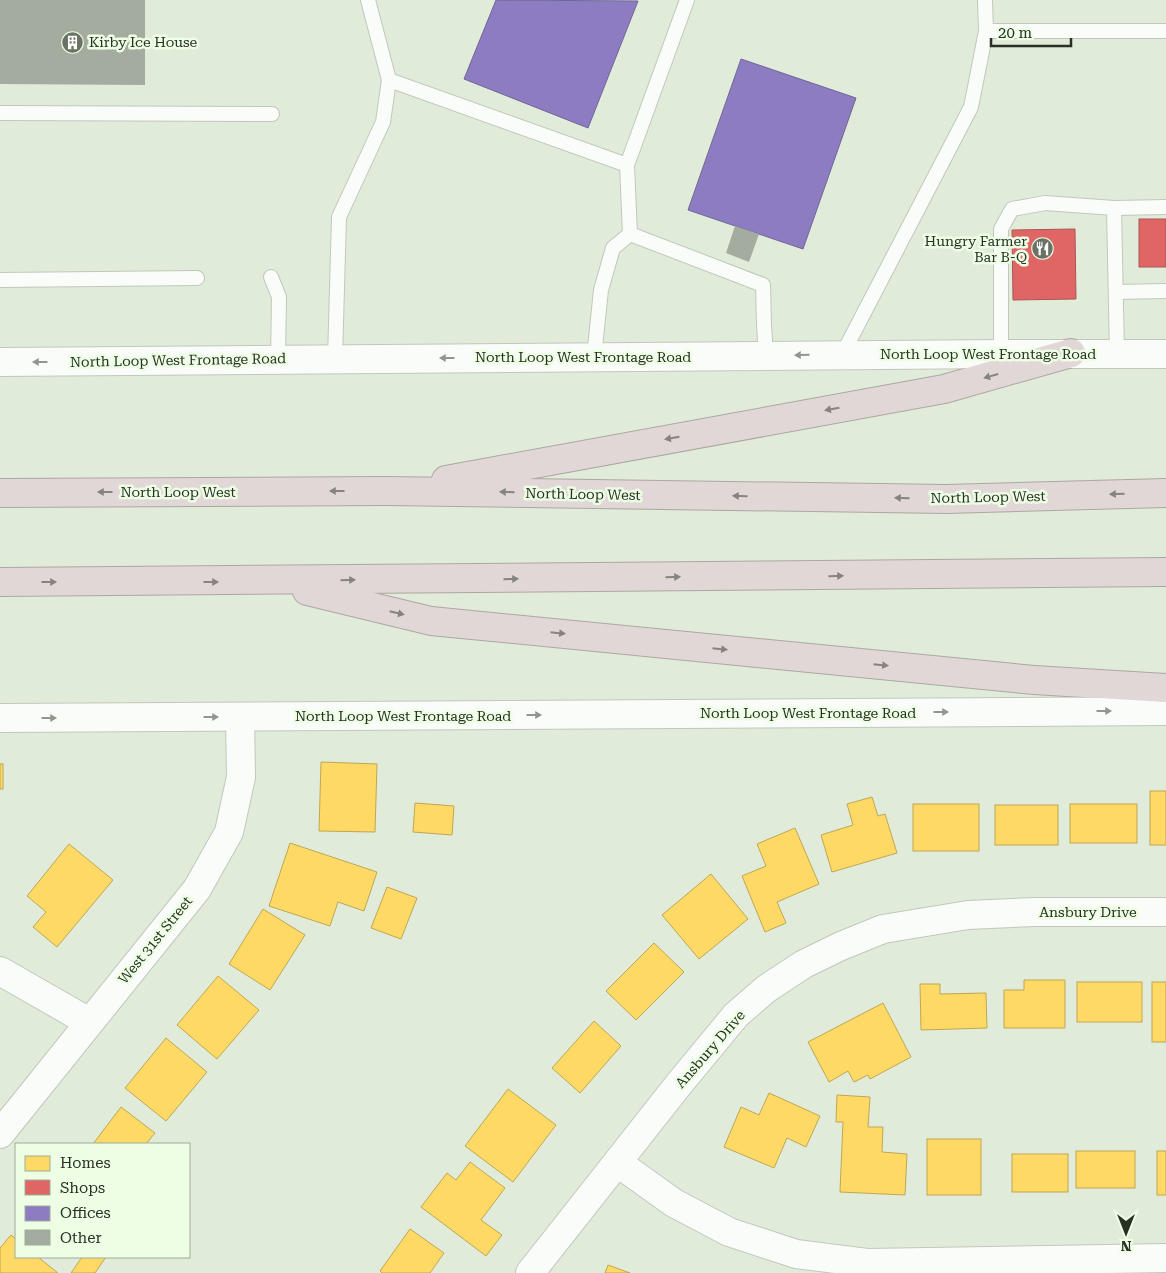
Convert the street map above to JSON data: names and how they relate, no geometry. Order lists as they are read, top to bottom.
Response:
{
  "streets": {
    "highway": ["North Loop West"],
    "main road": ["North Loop West Frontage Road", "Ansbury Drive", "West 31st Street"]
  },
  "crossings": [
    ["North Loop West Frontage Road", "West 31st Street"]
  ],
  "places": {
    "building": ["Kirby Ice House"],
    "restaurant": ["Hungry Farmer Bar B-Q"]
  },
  "legend": [
    "Homes",
    "Shops",
    "Offices",
    "Other"
  ],
  "scale_bar": "20 m",
  "north": "bottom"
}
